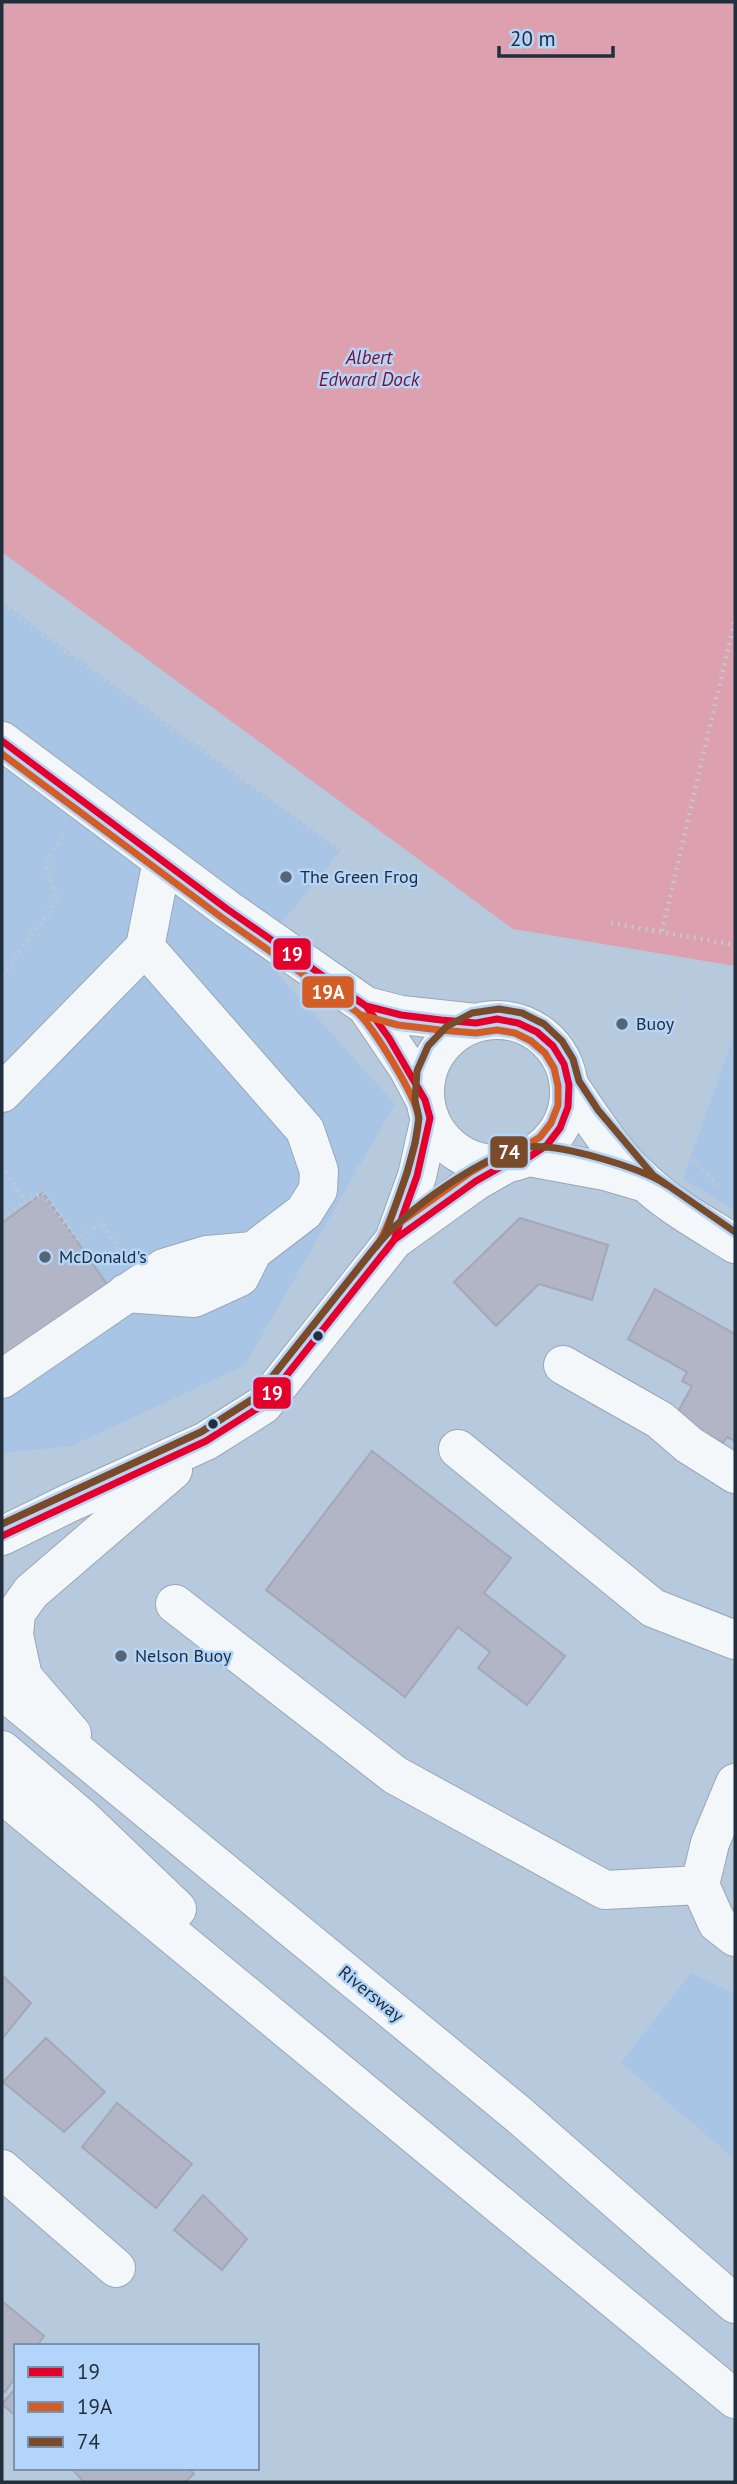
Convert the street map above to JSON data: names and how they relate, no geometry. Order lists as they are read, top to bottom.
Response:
{
  "streets": {
    "main road": ["Riversway"]
  },
  "water": ["Albert Edward Dock"],
  "places": [
    "The Green Frog",
    "Buoy",
    "McDonald's",
    "Nelson Buoy"
  ],
  "lines": ["transit line 19", "transit line 19A", "transit line 74"],
  "legend": ["19", "19A", "74"],
  "scale_bar": "20 m"
}
